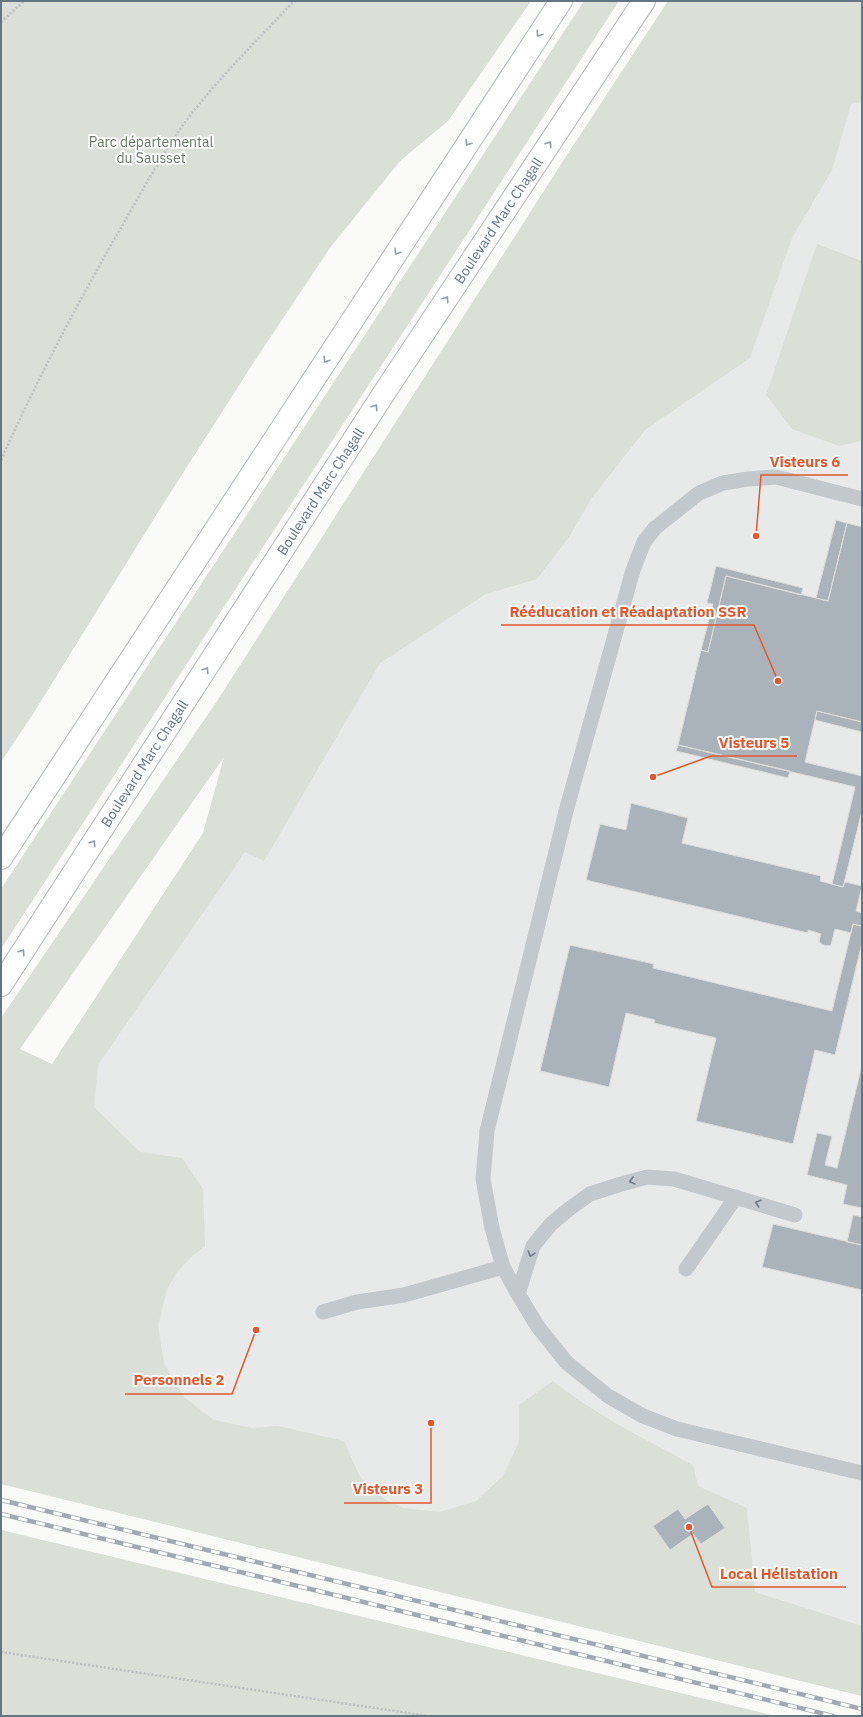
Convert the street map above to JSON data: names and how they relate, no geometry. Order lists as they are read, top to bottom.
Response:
{
  "streets": {
    "highway": ["Boulevard Marc Chagall"]
  },
  "parks": ["Parc départemental du Sausset"],
  "places": [
    "Visteurs 6",
    "Rééducation et Réadaptation SSR",
    "Visteurs 5",
    "Personnels 2",
    "Visteurs 3",
    "Local Hélistation"
  ]
}
